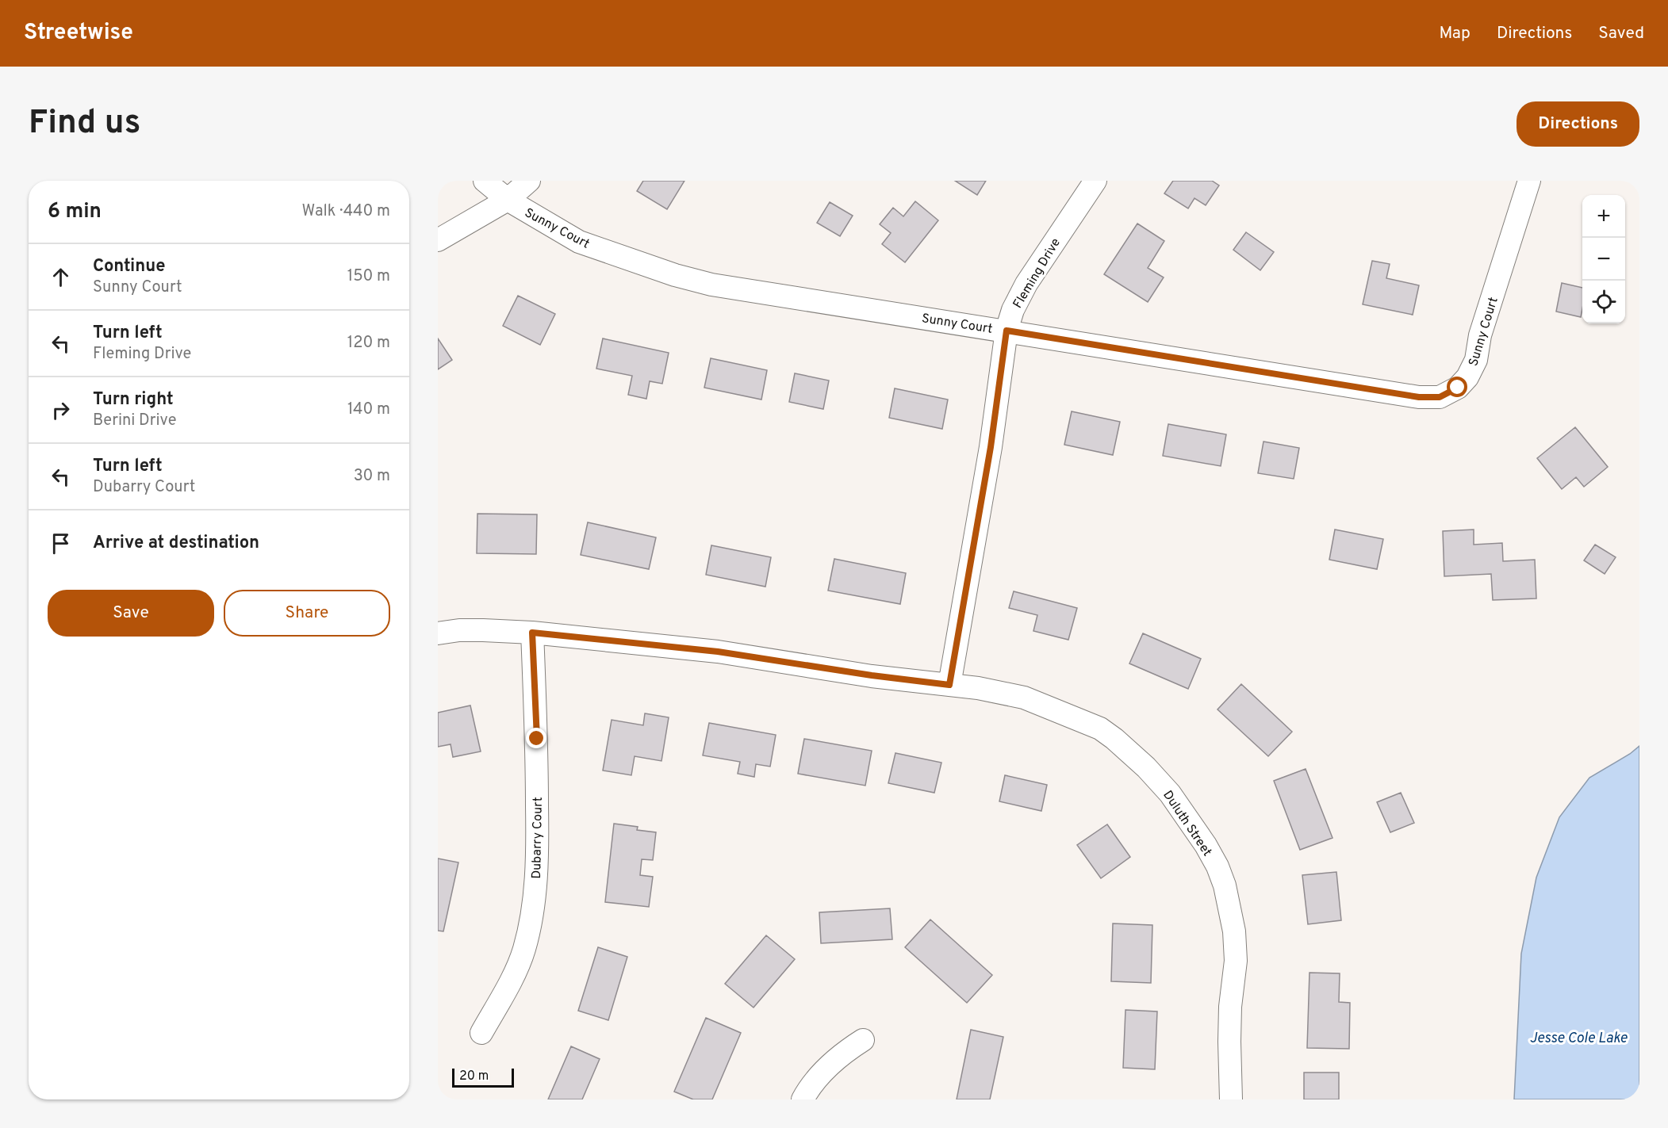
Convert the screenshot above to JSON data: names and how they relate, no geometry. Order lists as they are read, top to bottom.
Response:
{
  "streets": {
    "street": [
      "Sunny Court",
      "Fleming Drive",
      "Duluth Street",
      "Dubarry Court"
    ]
  },
  "crossings": [
    ["Sunny Court", "Fleming Drive"],
    ["Fleming Drive", "Duluth Street"],
    ["Duluth Street", "Dubarry Court"]
  ],
  "water": ["Jesse Cole Lake"],
  "scale_bar": "20 m",
  "page": {
    "header": "Streetwise",
    "nav": ["Map", "Directions", "Saved"],
    "buttons": [
      "Directions",
      ["Save", "Share"]
    ],
    "title": "Find us",
    "heading": ["6 min", "Walk · 440 m"],
    "map_buttons": ["+", "−"],
    "list": [
      ["Continue", "Sunny Court", "150 m"],
      ["Turn left", "Fleming Drive", "120 m"],
      ["Turn right", "Berini Drive", "140 m"],
      ["Turn left", "Dubarry Court", "30 m"],
      "Arrive at destination"
    ],
    "scale": "20 m"
  }
}
